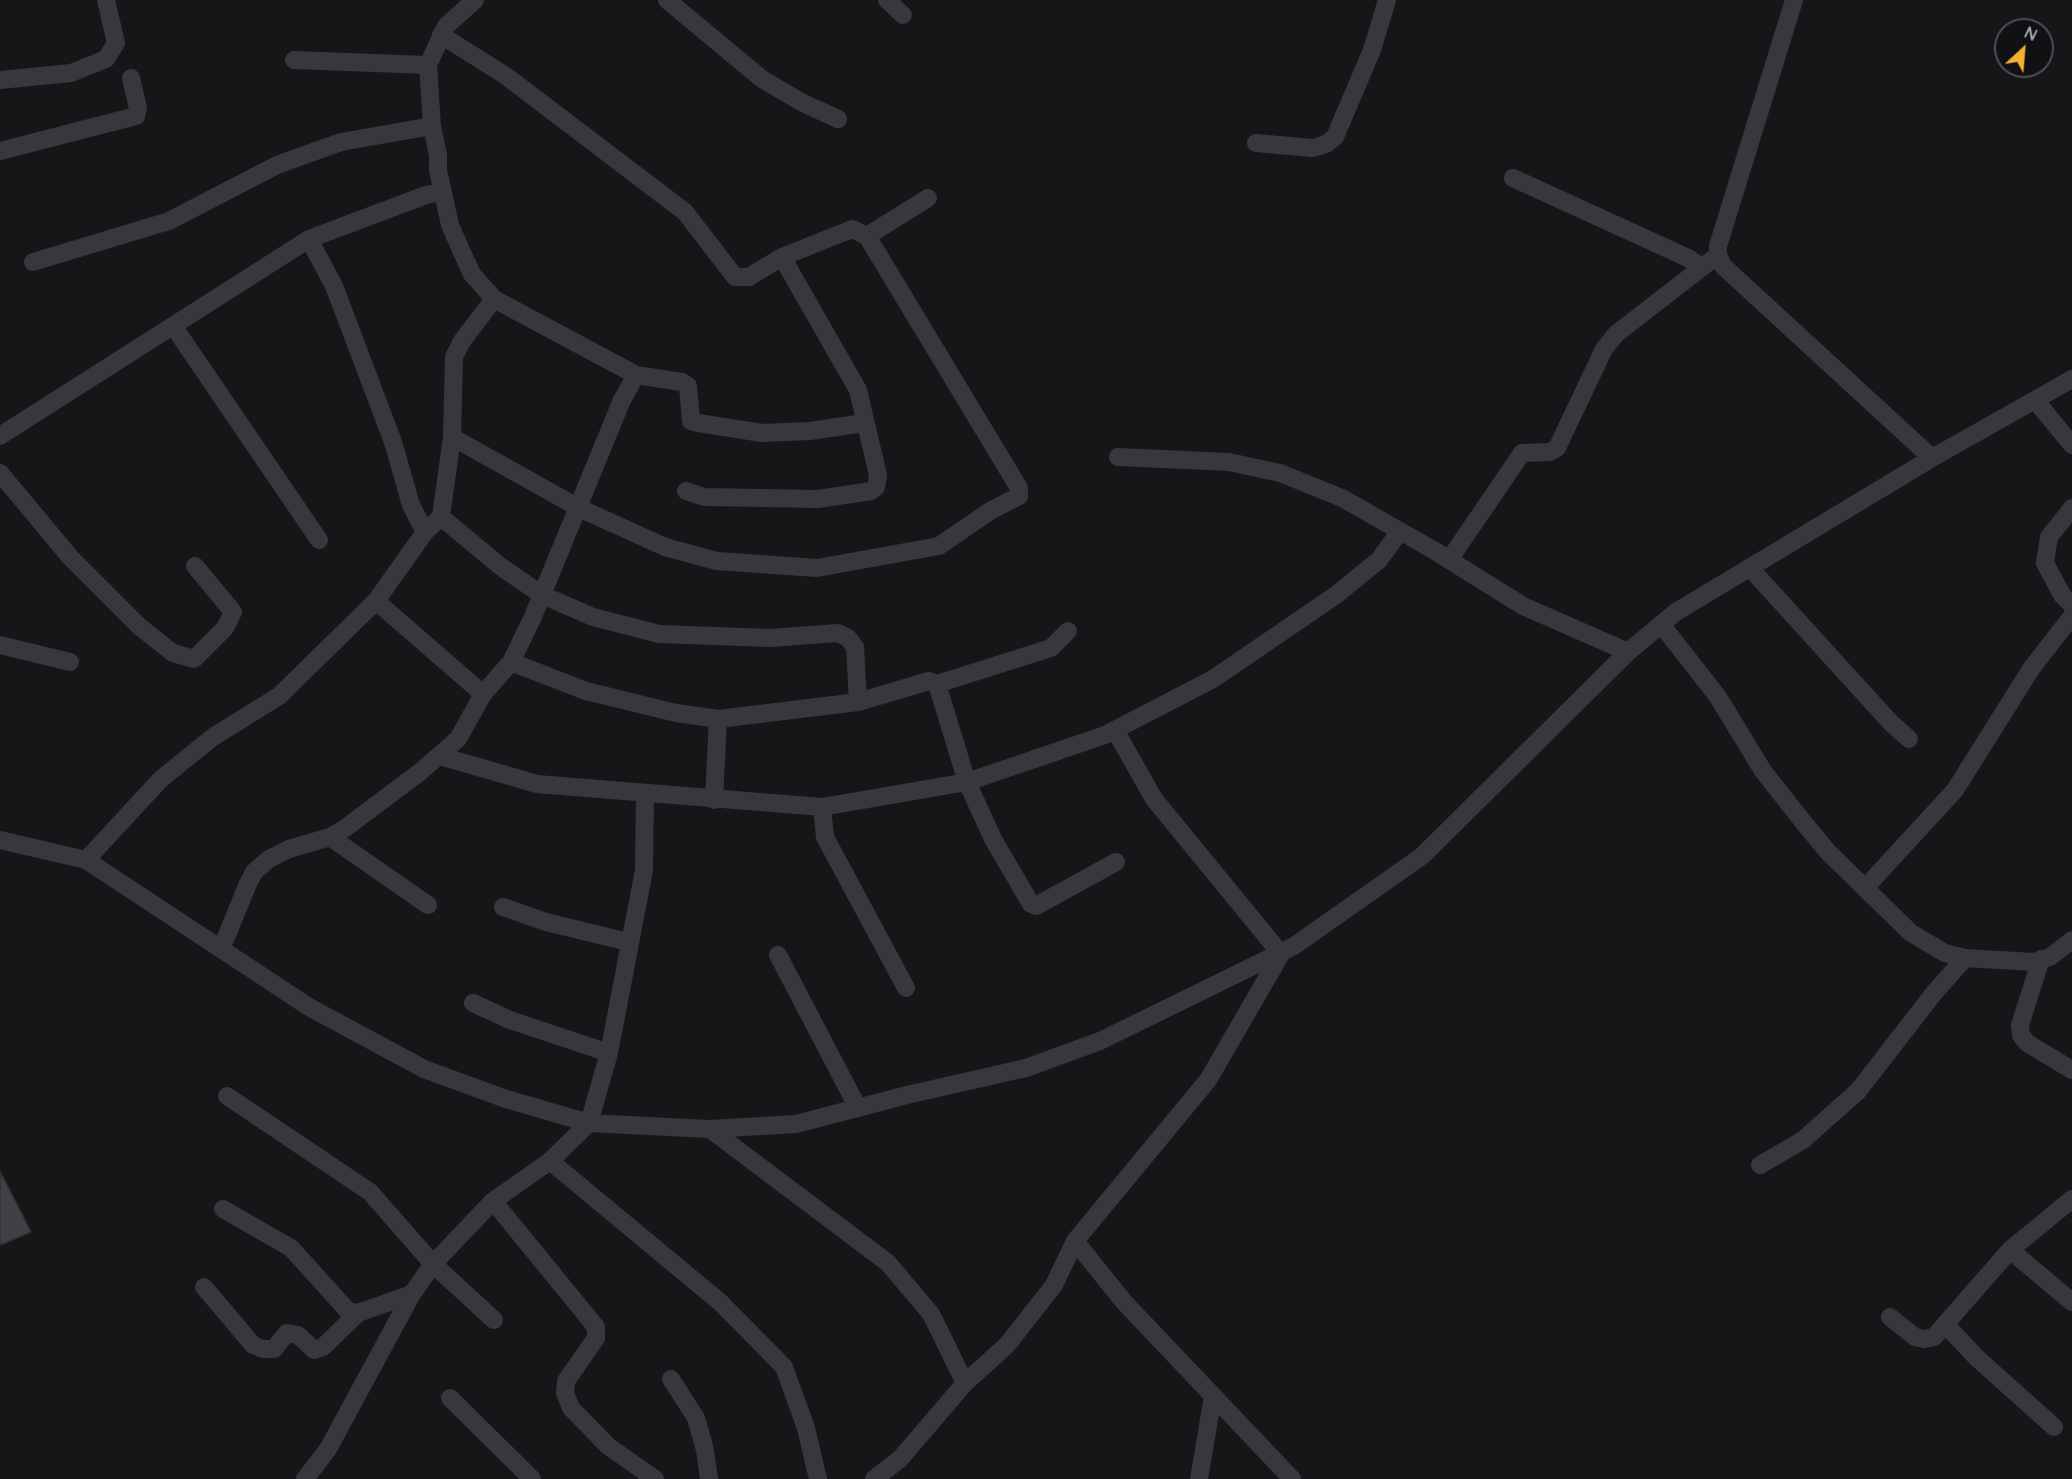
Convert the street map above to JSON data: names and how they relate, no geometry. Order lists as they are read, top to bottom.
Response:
{
  "north": "top right"
}
